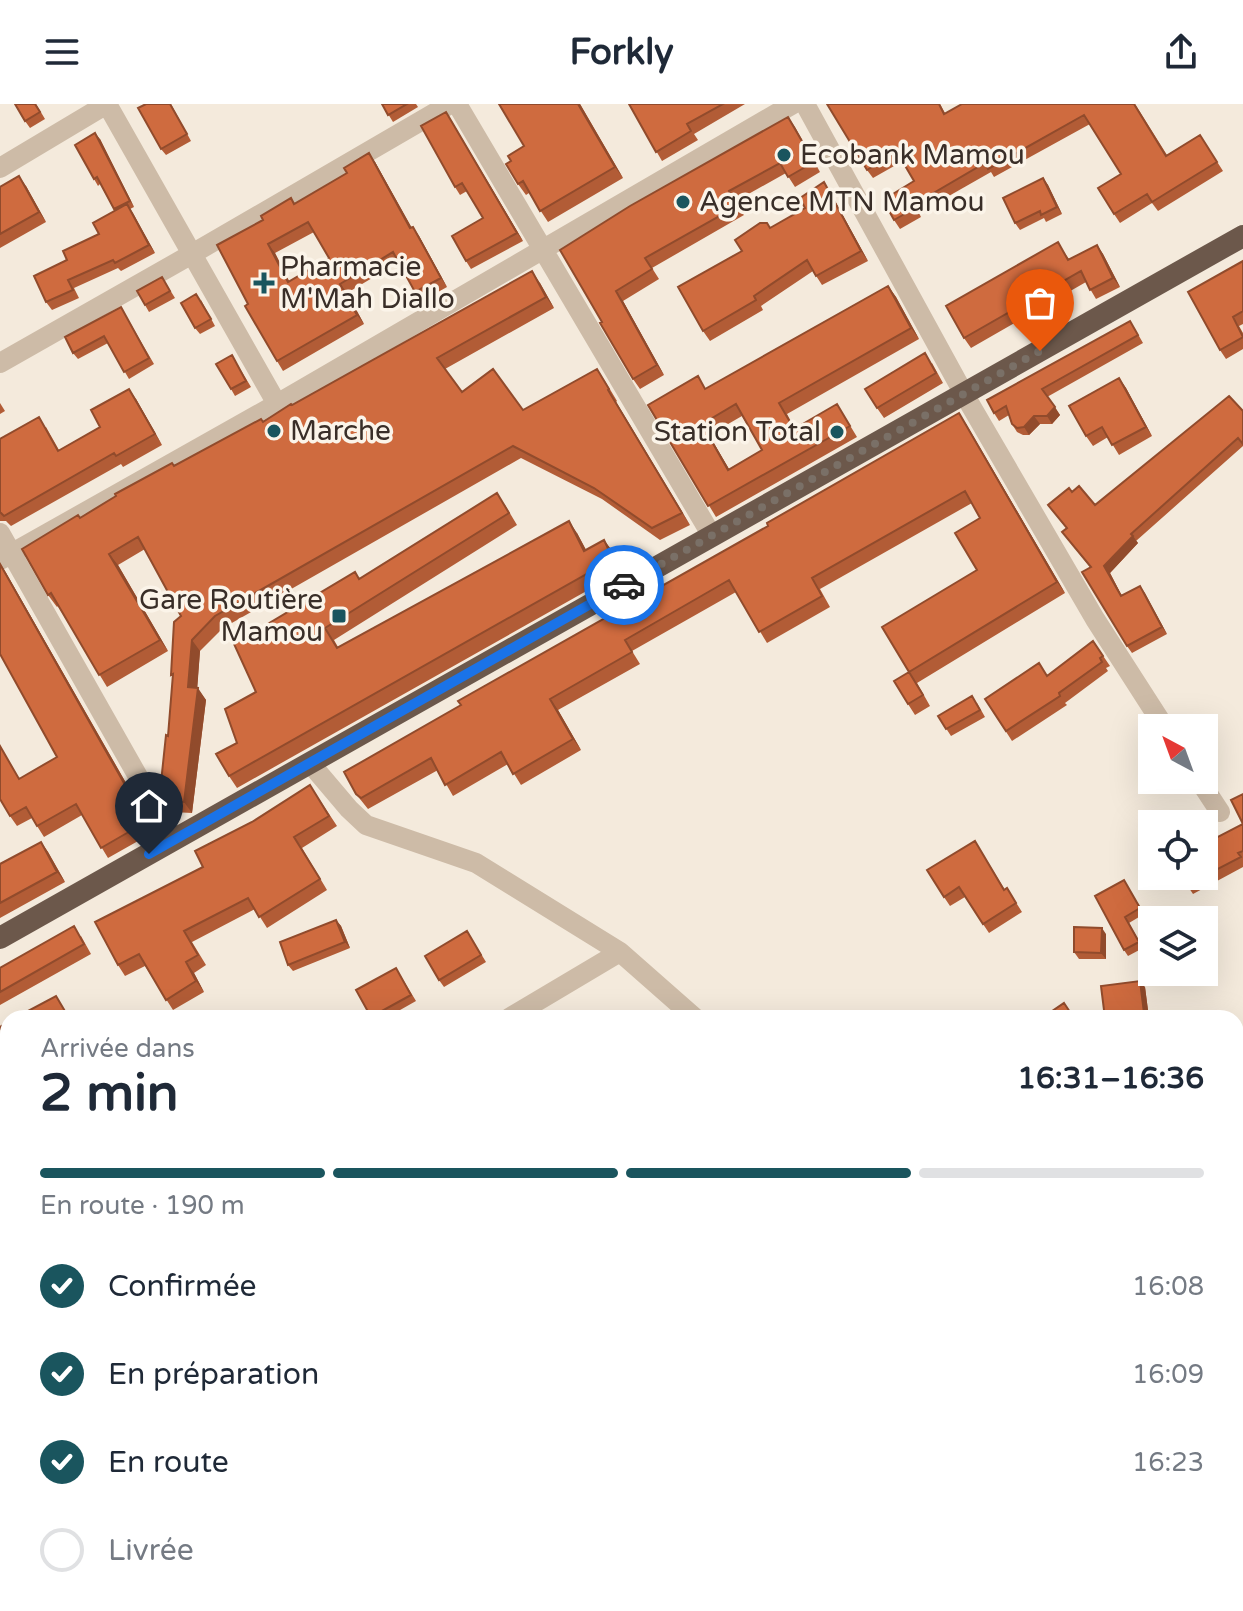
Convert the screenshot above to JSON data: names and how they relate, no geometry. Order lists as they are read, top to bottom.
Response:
{
  "places": {
    "other": [
      "Ecobank Mamou",
      "Agence MTN Mamou",
      "Marche",
      "Station Total"
    ],
    "health": ["Pharmacie M'Mah Diallo"],
    "transit": ["Gare Routière Mamou"]
  },
  "north": "top left",
  "page": {
    "header": "Forkly",
    "heading": ["2 min", "Arrivée dans", "16:31–16:36"],
    "bar": "En route · 190 m",
    "list": [
      ["Confirmée", "16:08"],
      ["En préparation", "16:09"],
      ["En route", "16:23"],
      "Livrée"
    ]
  }
}
